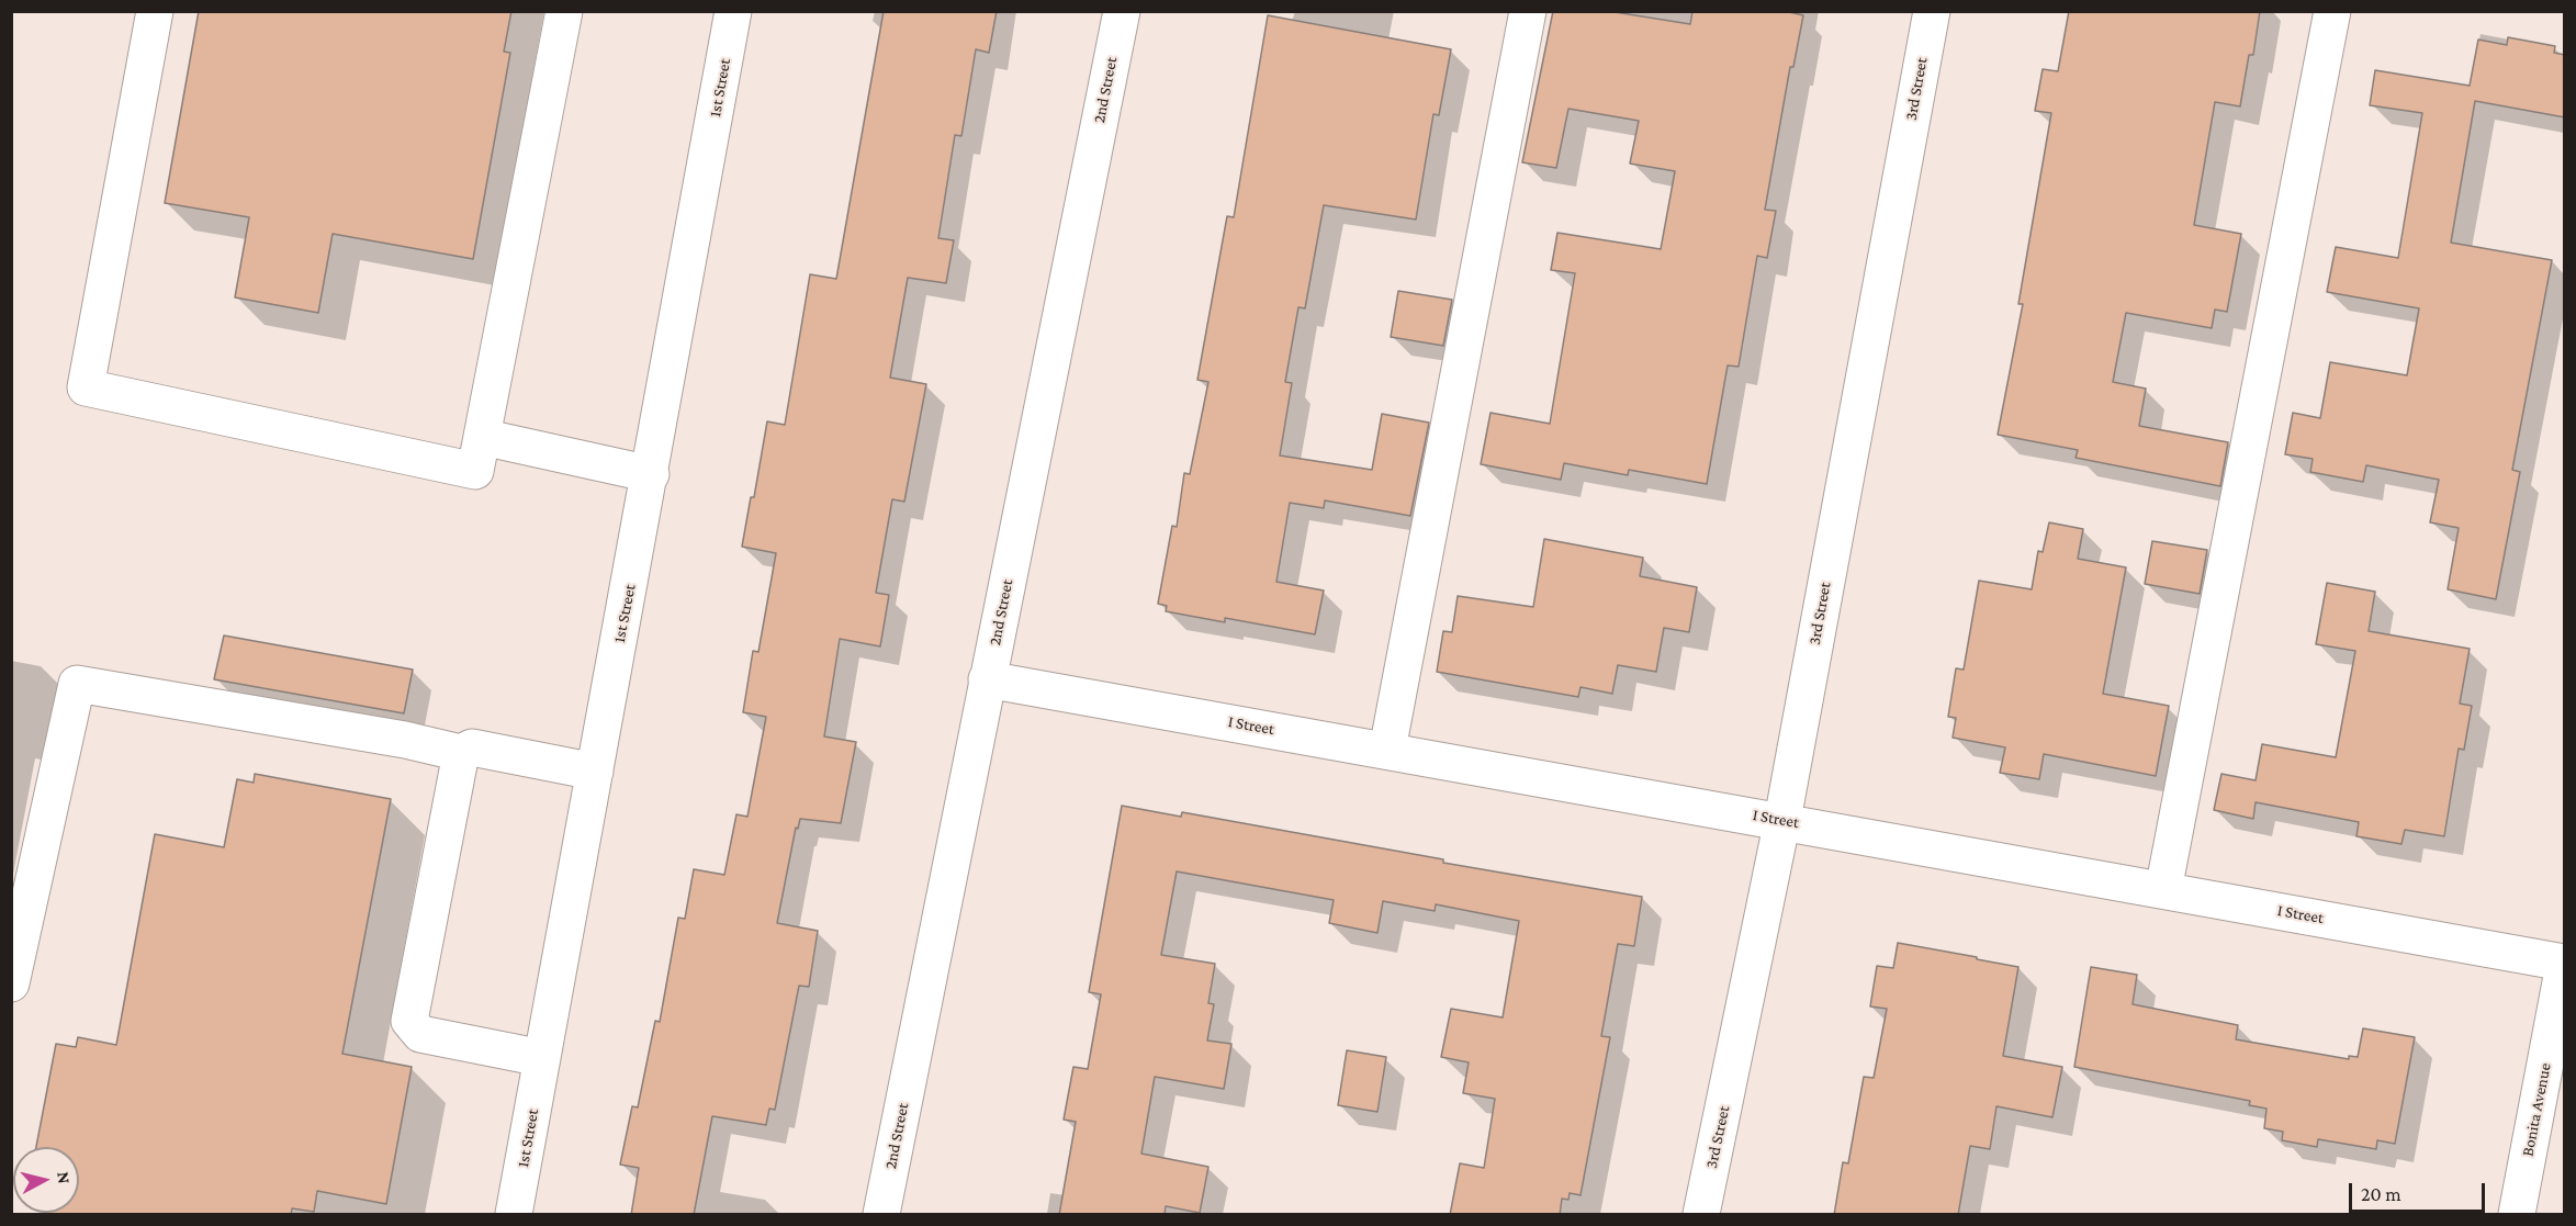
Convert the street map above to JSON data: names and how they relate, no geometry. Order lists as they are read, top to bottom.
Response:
{
  "streets": {
    "street": [
      "1st Street",
      "3rd Street",
      "2nd Street",
      "I Street",
      "Bonita Avenue"
    ]
  },
  "crossings": [
    ["3rd Street", "I Street"],
    ["2nd Street", "I Street"],
    ["I Street", "Bonita Avenue"]
  ],
  "scale_bar": "20 m",
  "north": "right"
}
